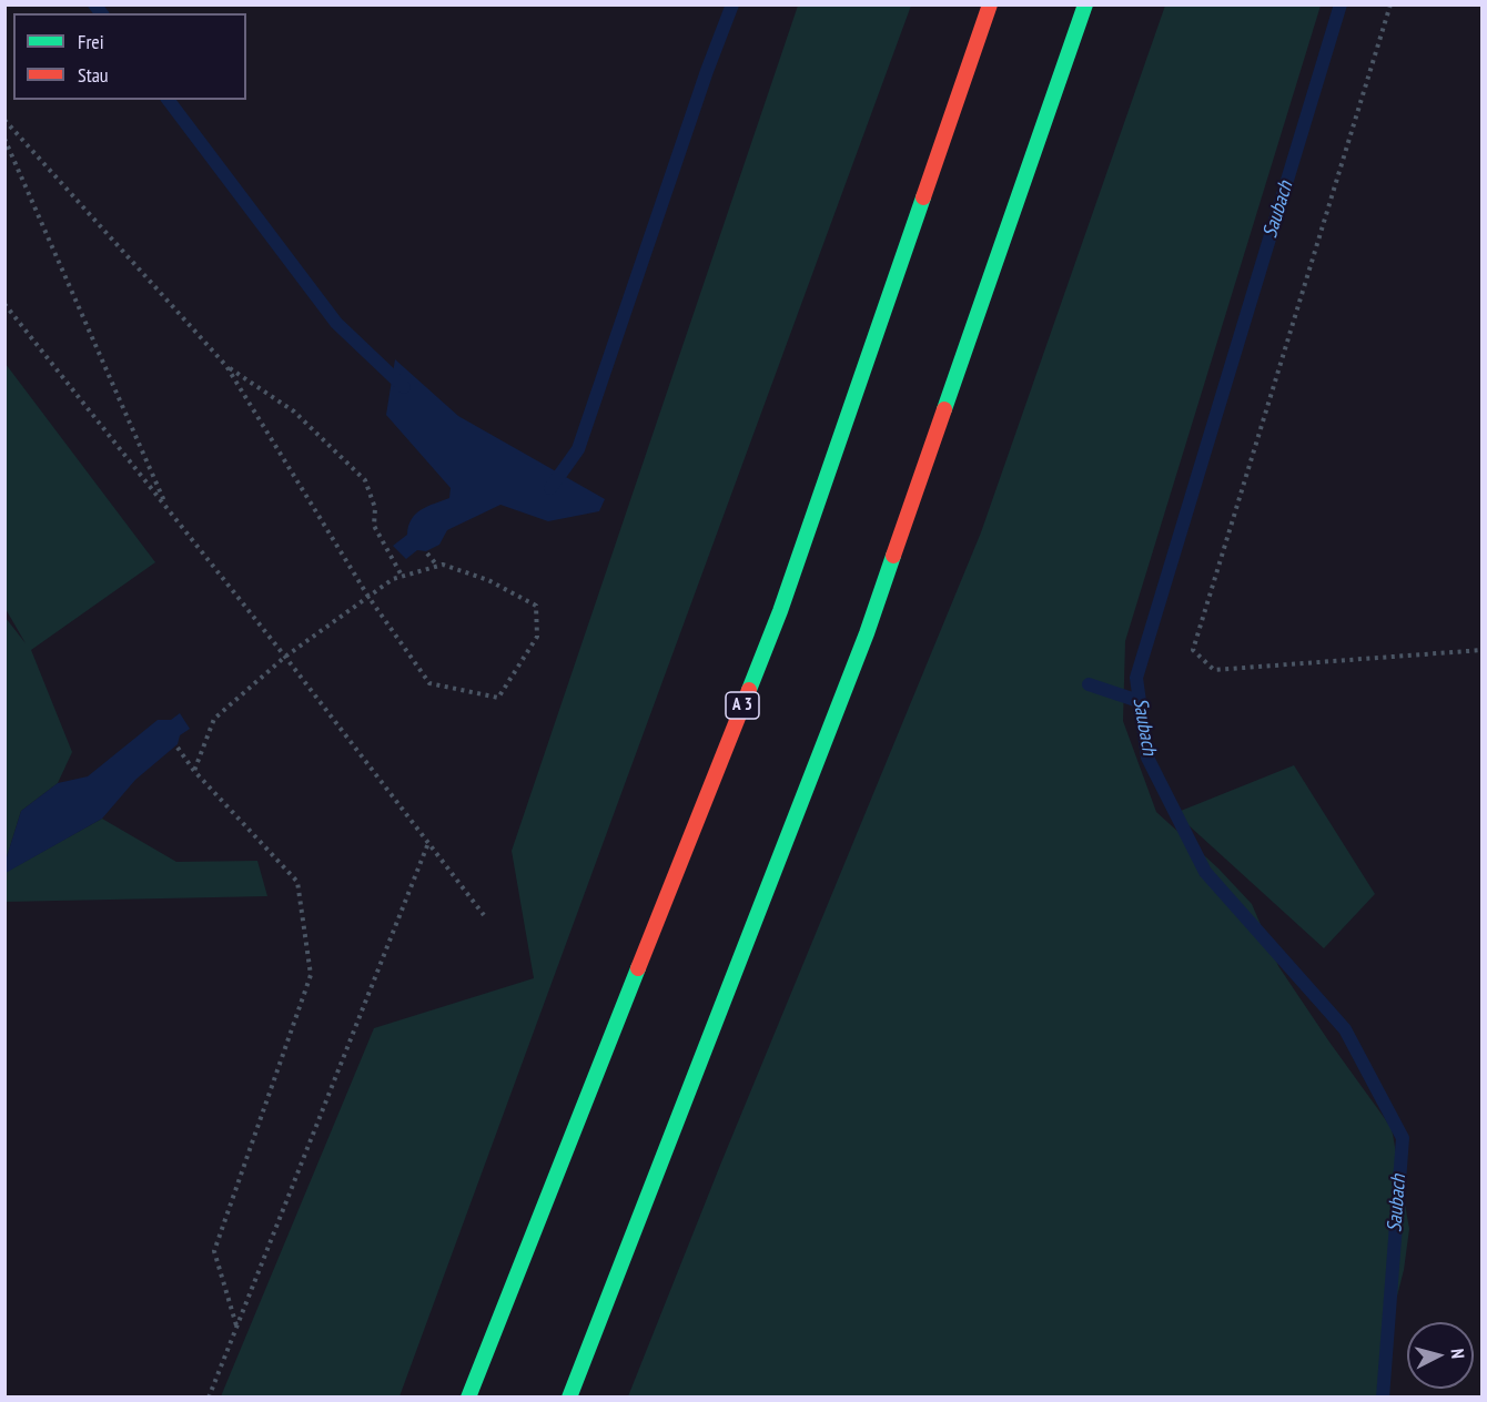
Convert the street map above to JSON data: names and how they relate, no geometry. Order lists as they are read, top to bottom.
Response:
{
  "streets": {
    "highway": ["A 3"]
  },
  "water": ["Saubach"],
  "legend": ["Frei", "Stau"],
  "north": "right"
}
